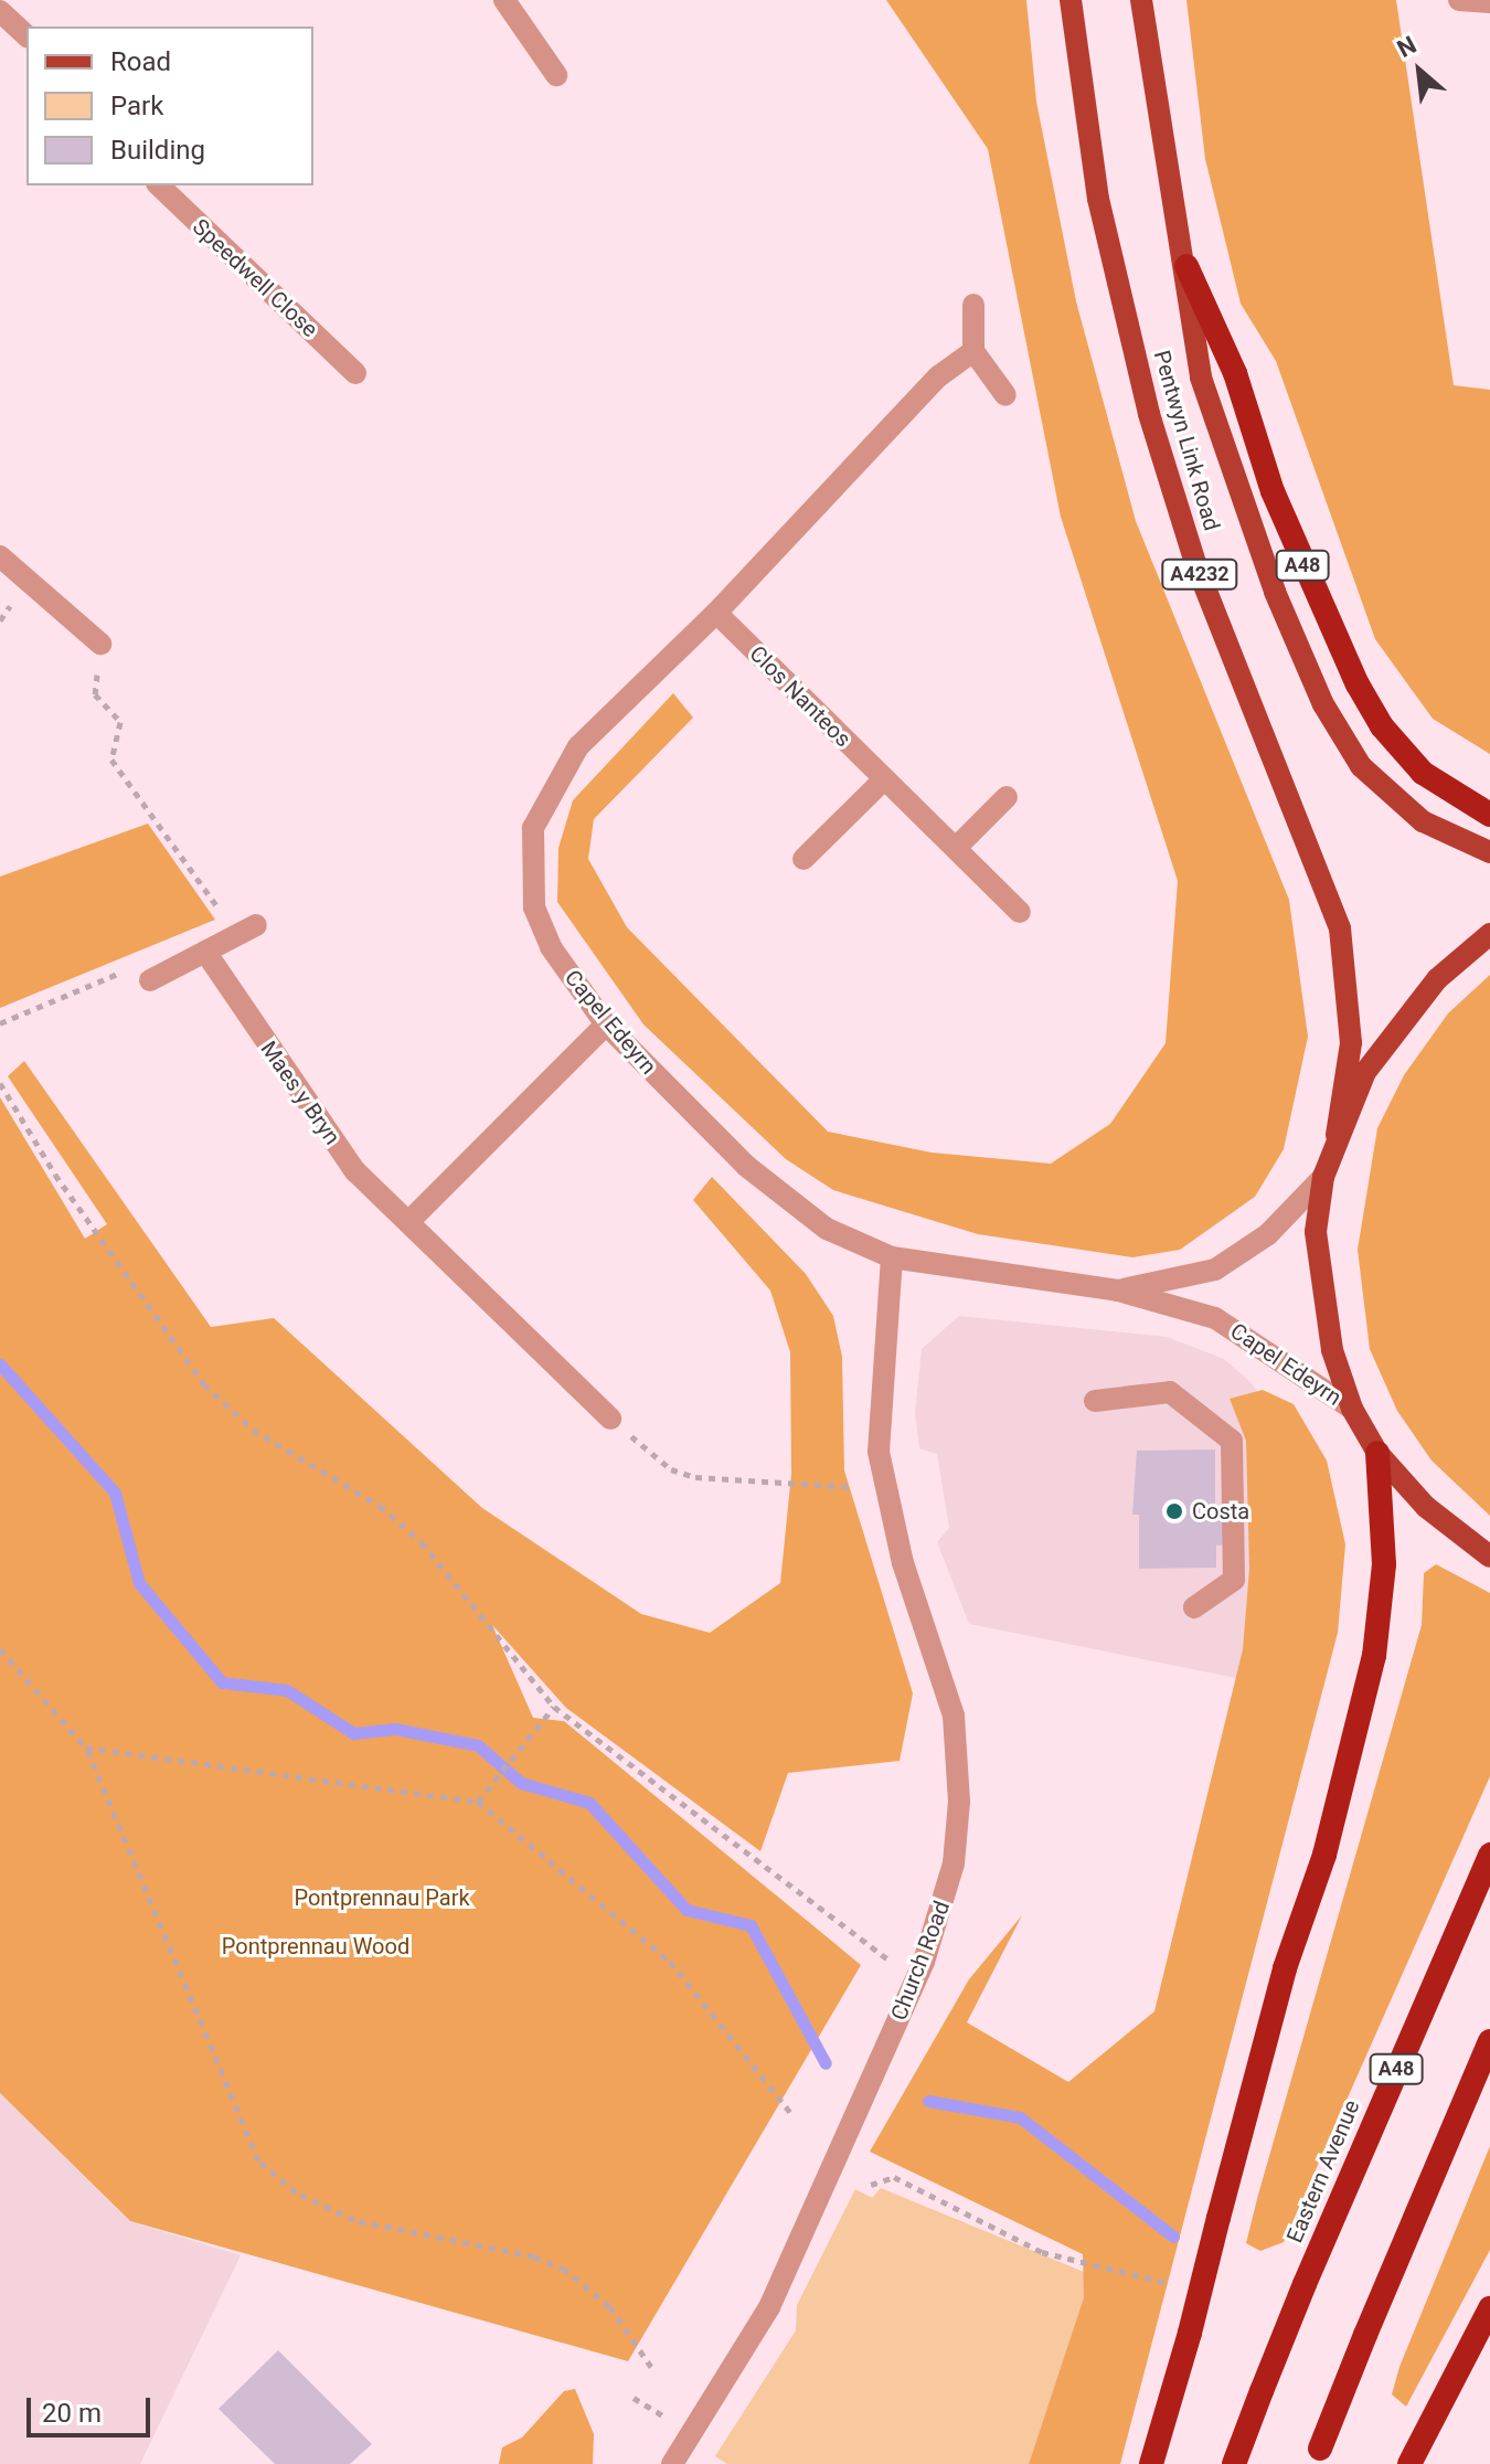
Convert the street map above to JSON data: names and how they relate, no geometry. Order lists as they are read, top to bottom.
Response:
{
  "streets": {
    "highway": ["A48", "Eastern Avenue"],
    "main road": ["Pentwyn Link Road", "A4232"],
    "street": [
      "Speedwell Close",
      "Clos Nanteos",
      "Capel Edeyrn",
      "Maes y Bryn",
      "Church Road"
    ]
  },
  "crossings": [
    ["Pentwyn Link Road", "A48"],
    ["Pentwyn Link Road", "A4232"],
    ["A4232", "Capel Edeyrn"],
    ["Clos Nanteos", "Capel Edeyrn"],
    ["Capel Edeyrn", "Church Road"]
  ],
  "parks": ["Pontprennau Park", "Pontprennau Wood"],
  "places": ["Costa"],
  "legend": ["Road", "Park", "Building"],
  "scale_bar": "20 m",
  "north": "top left"
}
